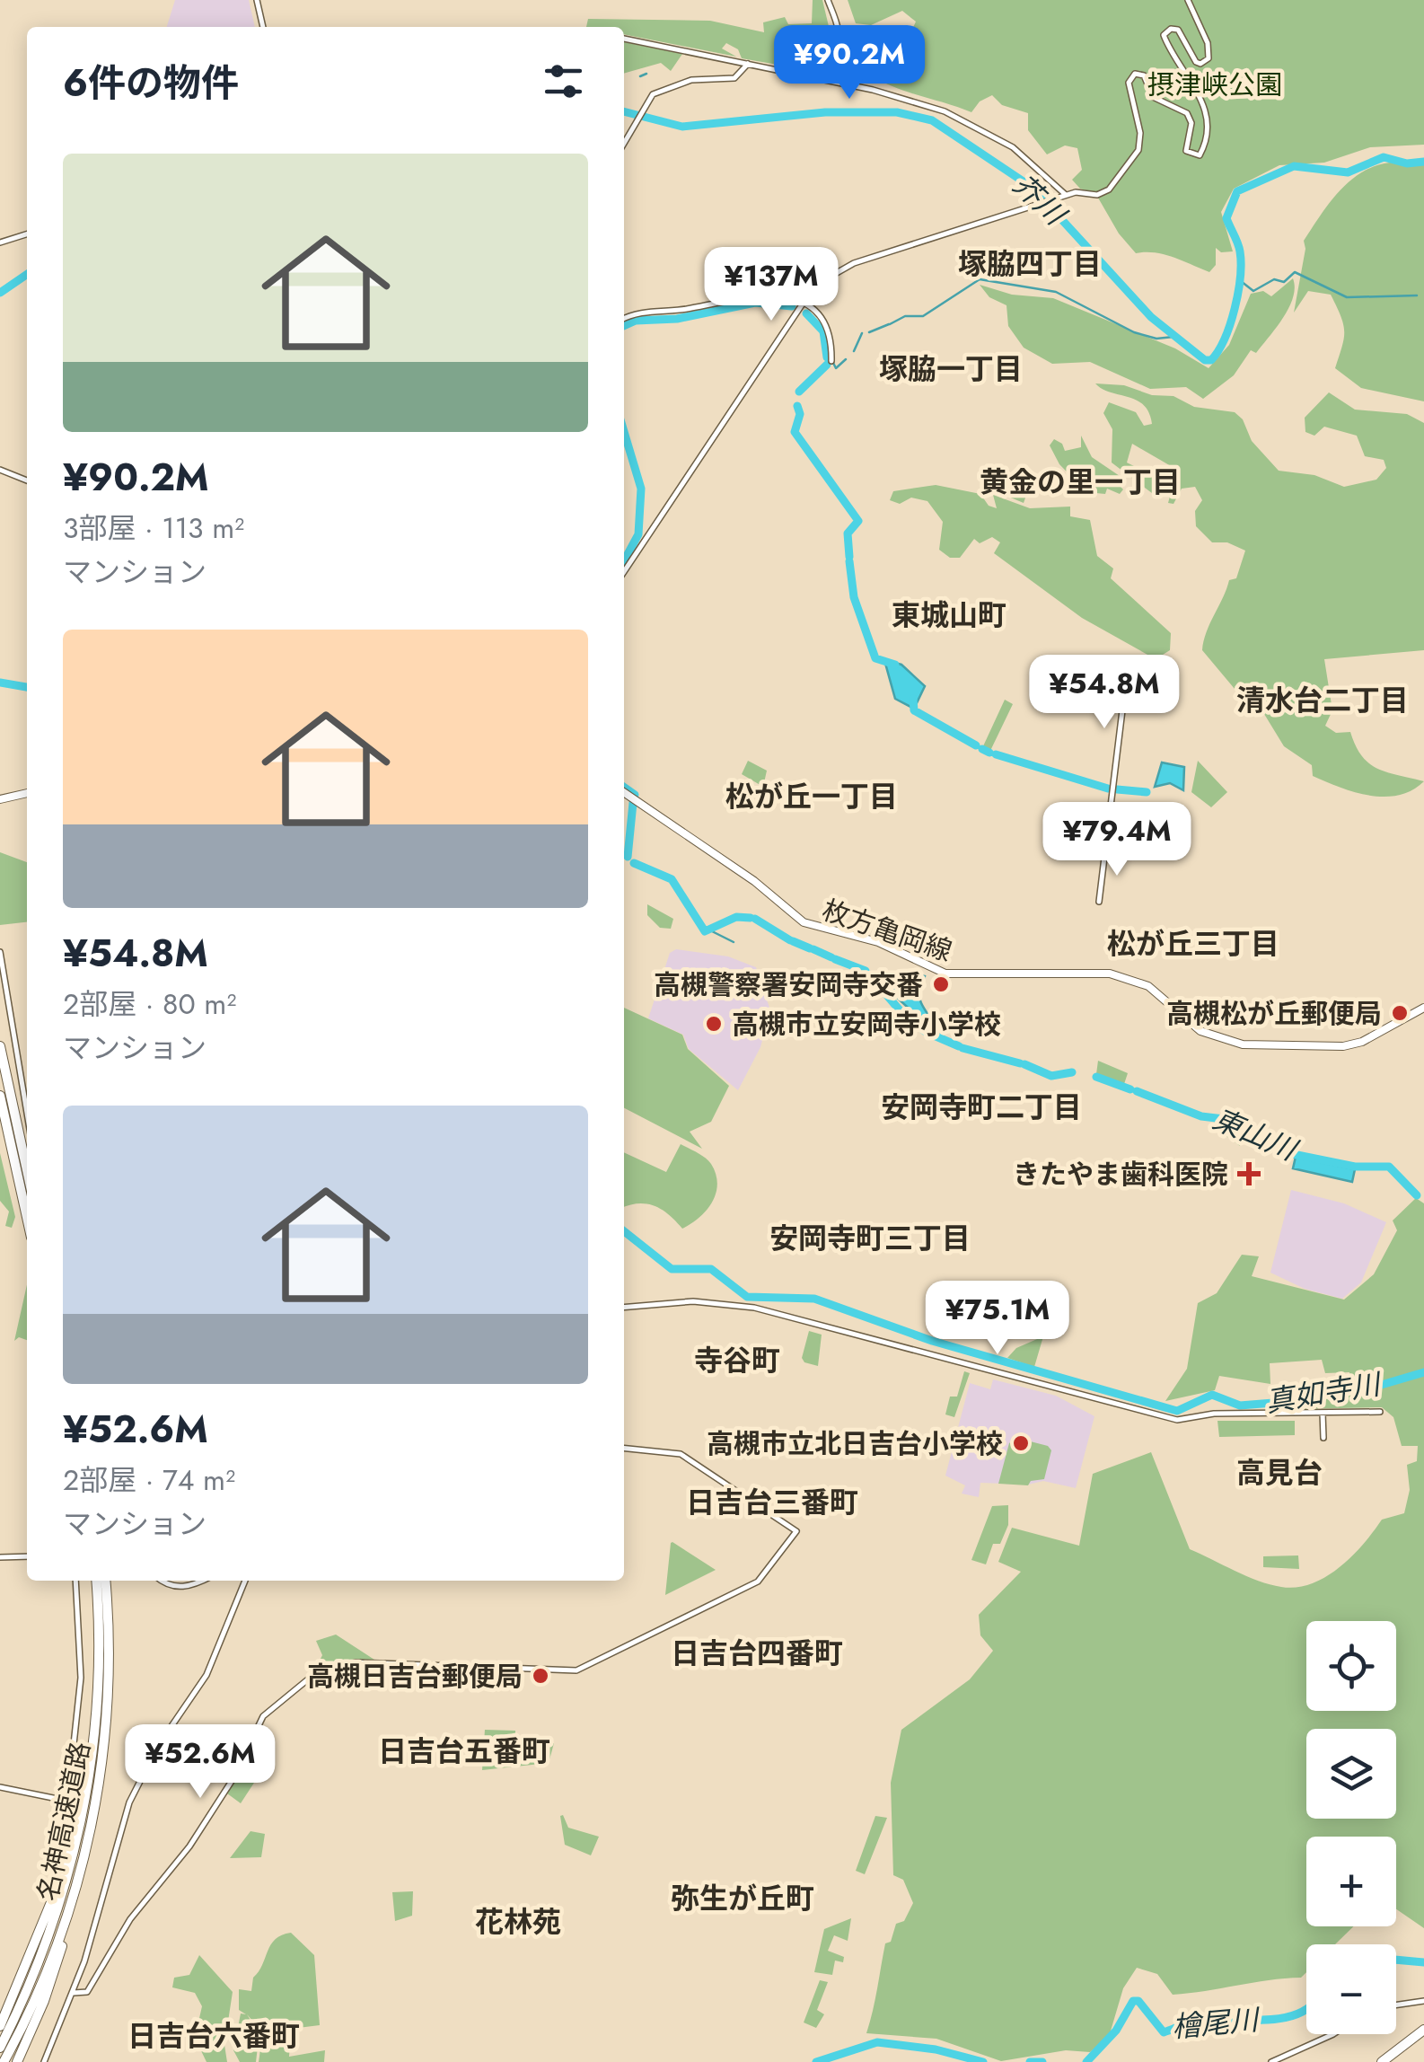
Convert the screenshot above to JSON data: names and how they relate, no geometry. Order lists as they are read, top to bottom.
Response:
{
  "streets": {
    "highway": ["名神高速道路"],
    "main road": ["枚方亀岡線"]
  },
  "districts": [
    "塚脇四丁目",
    "塚脇一丁目",
    "黄金の里一丁目",
    "東城山町",
    "清水台二丁目",
    "松が丘一丁目",
    "松が丘三丁目",
    "安岡寺町二丁目",
    "安岡寺町三丁目",
    "寺谷町",
    "高見台",
    "日吉台三番町",
    "日吉台四番町",
    "日吉台五番町",
    "弥生が丘町",
    "花林苑",
    "日吉台六番町"
  ],
  "water": [
    "芥川",
    "東山川",
    "真如寺川",
    "檜尾川"
  ],
  "parks": ["摂津峡公園"],
  "places": {
    "other": [
      "高槻警察署安岡寺交番",
      "高槻松が丘郵便局",
      "高槻市立安岡寺小学校",
      "高槻市立北日吉台小学校",
      "高槻日吉台郵便局"
    ],
    "health": ["きたやま歯科医院"]
  },
  "page": {
    "price": [
      "¥90.2M",
      "¥137M",
      "¥54.8M",
      "¥79.4M",
      "¥75.1M",
      "¥52.6M"
    ],
    "heading": "6件の物件",
    "list": [
      {
        "name": "¥90.2M",
        "note": "3部屋 · 113 m² · マンション"
      },
      {
        "name": "¥54.8M",
        "note": "2部屋 · 80 m² · マンション"
      },
      {
        "name": "¥52.6M",
        "note": "2部屋 · 74 m² · マンション"
      }
    ],
    "map_buttons": ["+", "−"]
  }
}
